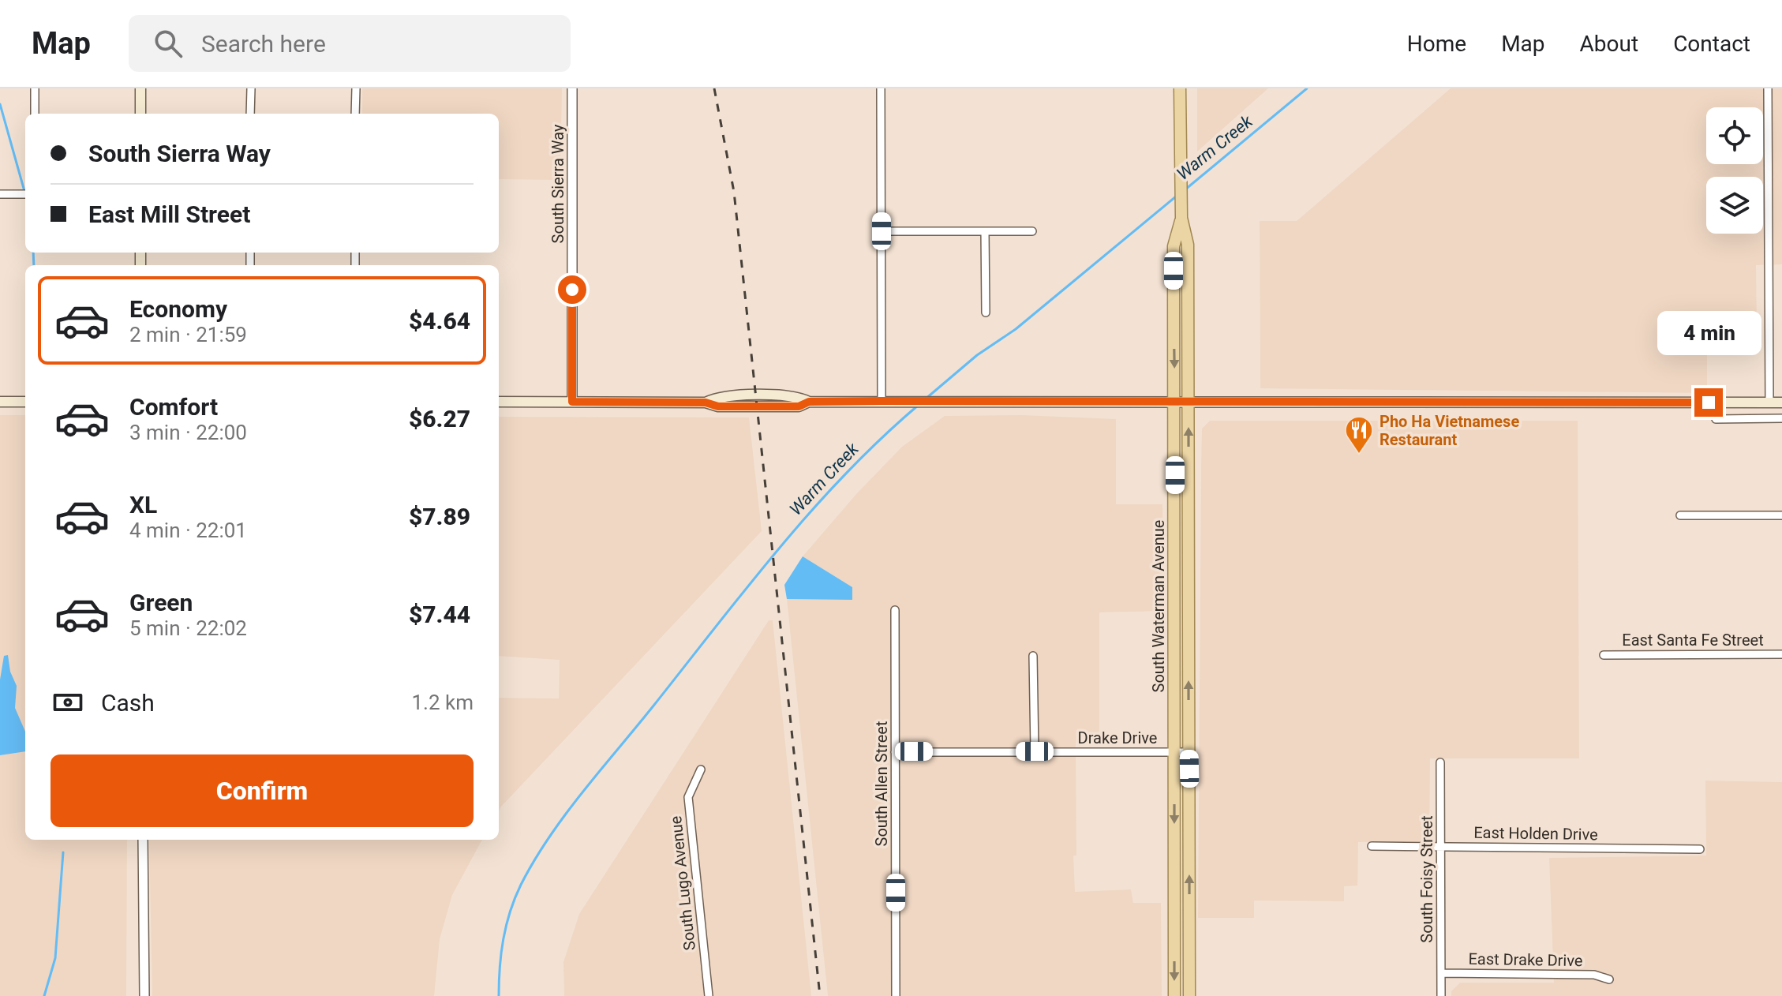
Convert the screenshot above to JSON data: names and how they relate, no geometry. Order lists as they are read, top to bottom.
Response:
{
  "streets": {
    "main road": ["South Waterman Avenue"],
    "street": [
      "South Sierra Way",
      "East Santa Fe Street",
      "Drake Drive",
      "South Allen Street",
      "East Holden Drive",
      "South Foisy Street",
      "South Lugo Avenue",
      "East Drake Drive"
    ]
  },
  "crossings": [
    ["South Waterman Avenue", "Drake Drive"],
    ["Drake Drive", "South Allen Street"],
    ["East Holden Drive", "South Foisy Street"],
    ["South Foisy Street", "East Drake Drive"]
  ],
  "water": ["Warm Creek"],
  "places": {
    "restaurant": ["Pho Ha Vietnamese Restaurant"]
  },
  "page": {
    "header": "Map",
    "search": "Search here",
    "nav": [
      "Home",
      "Map",
      "About",
      "Contact"
    ],
    "banner": ["South Sierra Way", "East Mill Street"],
    "list": [
      {
        "name": "Economy",
        "note": "2 min · 21:59",
        "value": "$4.64"
      },
      {
        "name": "Comfort",
        "note": "3 min · 22:00",
        "value": "$6.27"
      },
      {
        "name": "XL",
        "note": "4 min · 22:01",
        "value": "$7.89"
      },
      {
        "name": "Green",
        "note": "5 min · 22:02",
        "value": "$7.44"
      }
    ],
    "bubble": "4 min",
    "pay": ["Cash", "1.2 km"],
    "buttons": "Confirm"
  }
}
